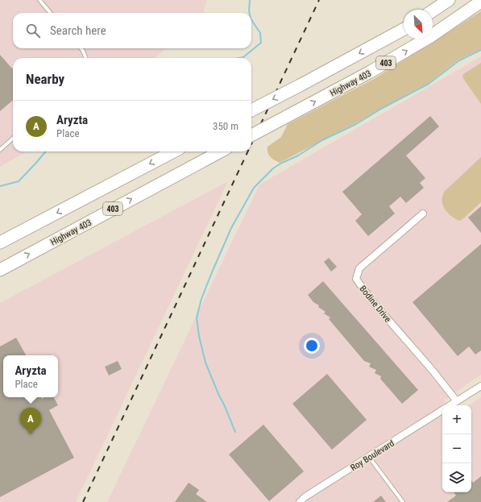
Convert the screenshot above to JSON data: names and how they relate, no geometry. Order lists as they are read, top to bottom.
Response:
{
  "streets": {
    "highway": ["403", "Highway 403"],
    "street": ["Bodine Drive", "Roy Boulevard"]
  },
  "crossings": [
    ["Bodine Drive", "Roy Boulevard"]
  ],
  "north": "bottom right",
  "page": {
    "search": "Search here",
    "heading": "Nearby",
    "list": [
      {
        "mark": "A",
        "name": "Aryzta",
        "note": "Place",
        "value": "350 m"
      }
    ],
    "popup": ["Aryzta", "Place"],
    "map_buttons": ["+", "−"],
    "pins": "A"
  }
}
